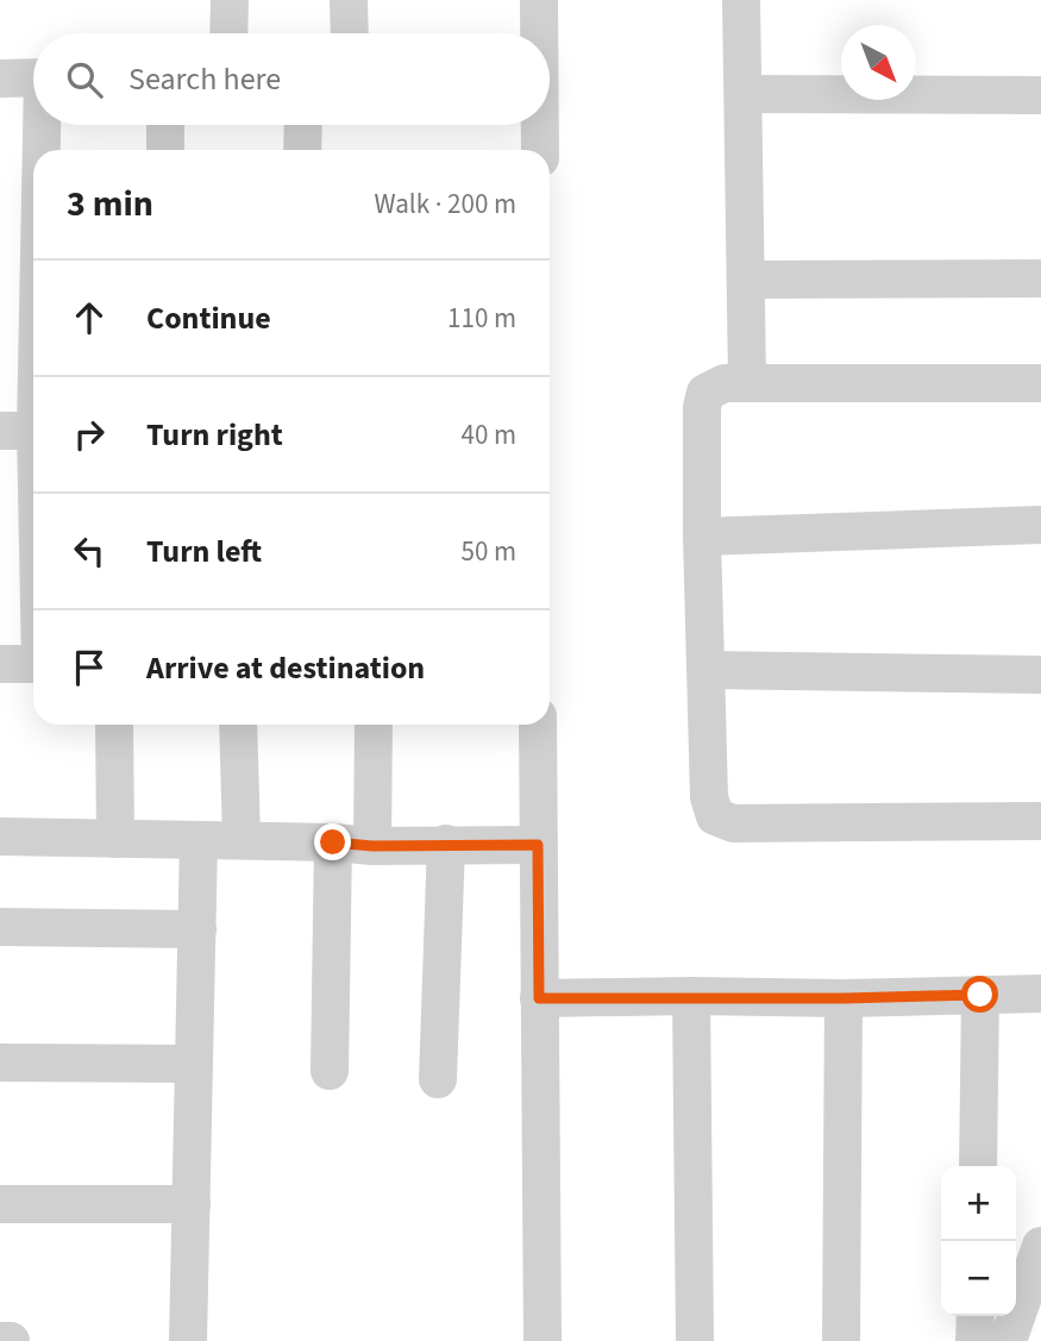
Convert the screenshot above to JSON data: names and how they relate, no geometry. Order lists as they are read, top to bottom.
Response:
{
  "north": "bottom right",
  "page": {
    "search": "Search here",
    "heading": ["3 min", "Walk · 200 m"],
    "list": [
      ["Continue", "110 m"],
      ["Turn right", "40 m"],
      ["Turn left", "50 m"],
      "Arrive at destination"
    ],
    "map_buttons": ["+", "−"]
  }
}
